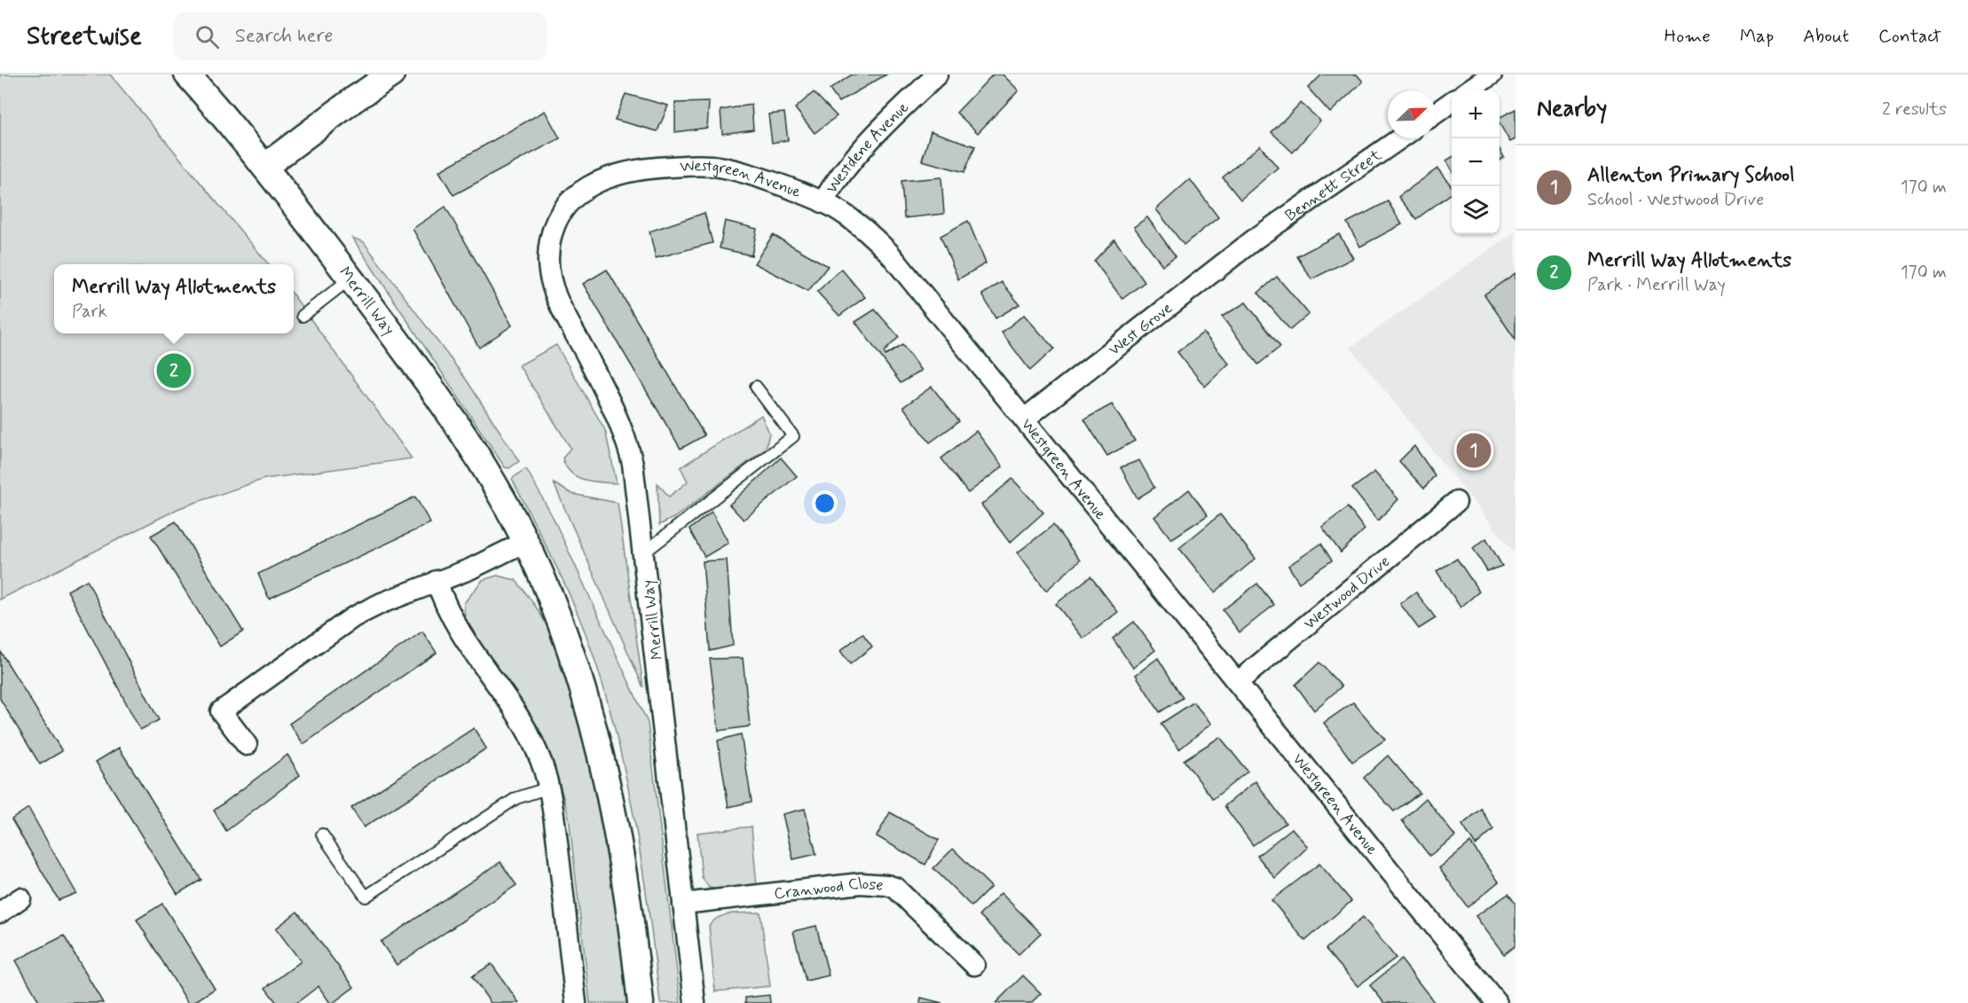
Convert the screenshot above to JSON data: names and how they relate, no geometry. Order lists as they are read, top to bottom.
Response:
{
  "streets": {
    "street": [
      "Westdene Avenue",
      "Westgreen Avenue",
      "Bennett Street",
      "Merrill Way",
      "West Grove",
      "Westwood Drive",
      "Cranwood Close"
    ]
  },
  "crossings": [
    ["Westdene Avenue", "Westgreen Avenue"],
    ["Westgreen Avenue", "Merrill Way"],
    ["Westgreen Avenue", "West Grove"],
    ["Westgreen Avenue", "Westwood Drive"],
    ["Bennett Street", "West Grove"],
    ["Merrill Way", "Cranwood Close"]
  ],
  "north": "top right",
  "page": {
    "header": "Streetwise",
    "search": "Search here",
    "nav": [
      "Home",
      "Map",
      "About",
      "Contact"
    ],
    "heading": ["Nearby", "2 results"],
    "map_buttons": ["+", "−"],
    "list": [
      {
        "mark": "1",
        "name": "Allenton Primary School",
        "note": "School · Westwood Drive",
        "value": "170 m"
      },
      {
        "mark": "2",
        "name": "Merrill Way Allotments",
        "note": "Park · Merrill Way",
        "value": "170 m"
      }
    ],
    "popup": ["Merrill Way Allotments", "Park"],
    "pins": ["2", "1"]
  }
}
